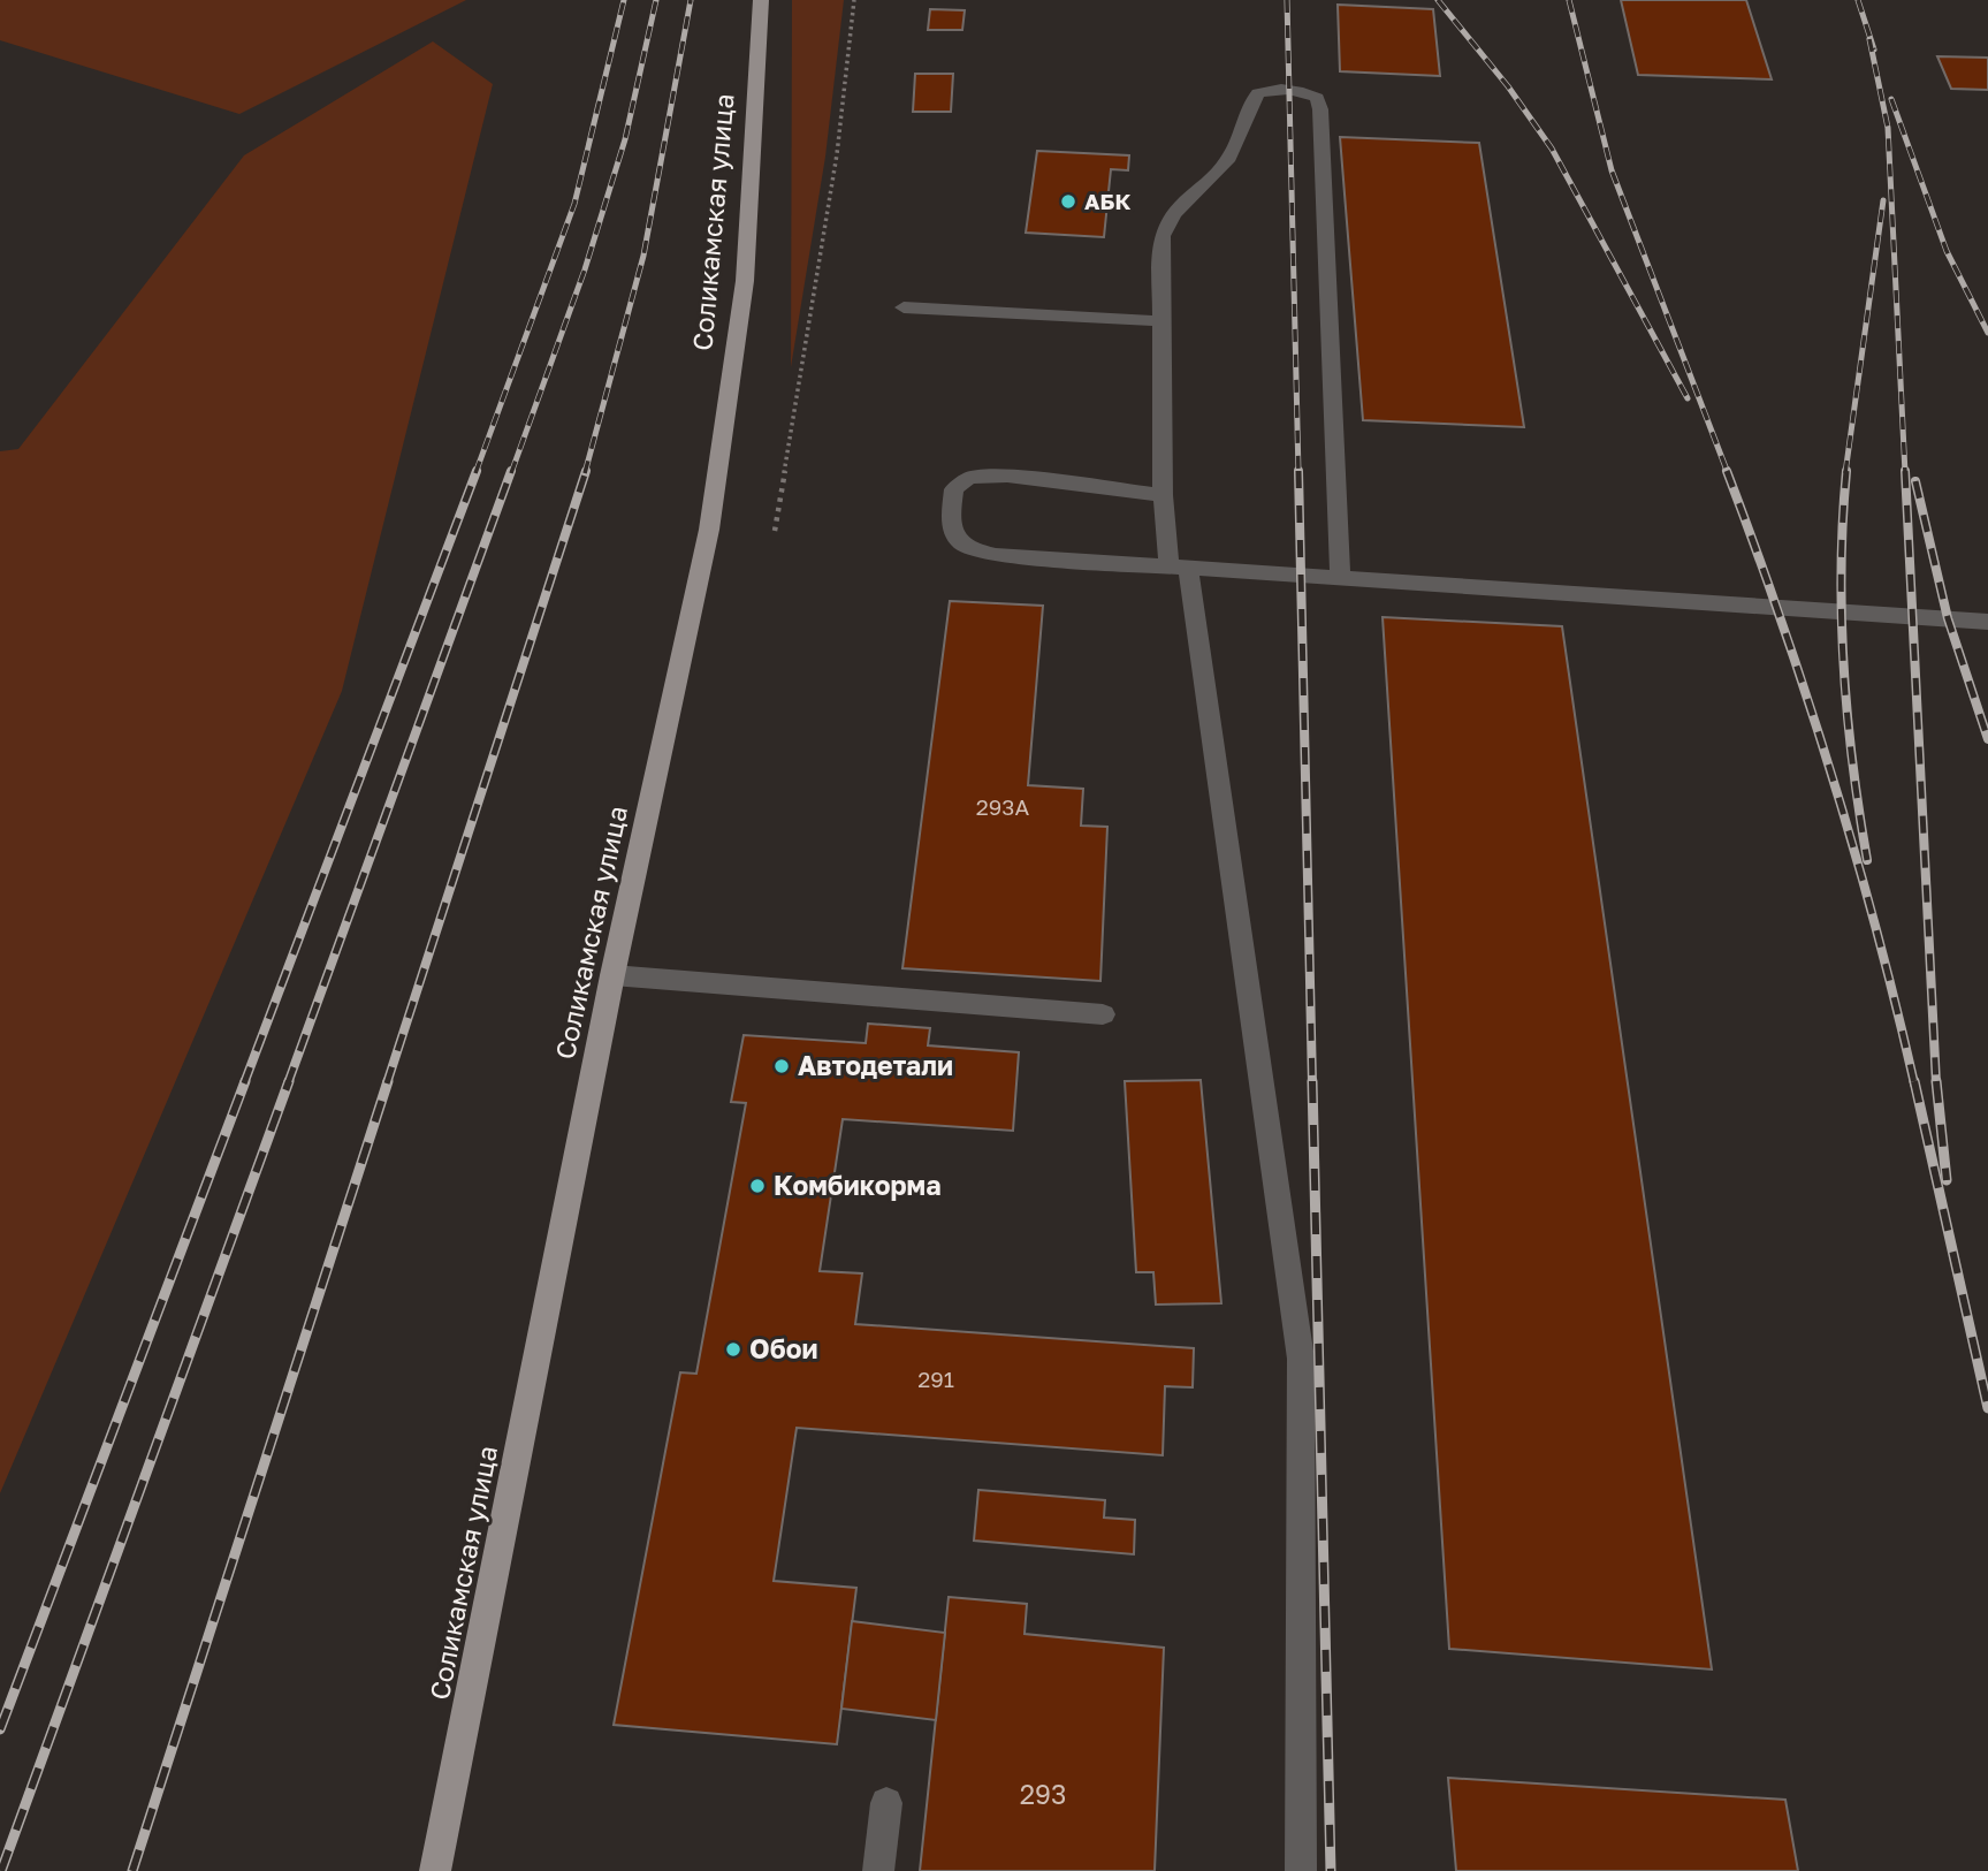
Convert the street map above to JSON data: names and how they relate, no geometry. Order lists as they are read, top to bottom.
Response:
{
  "streets": {
    "main road": ["Соликамская улица"]
  },
  "places": [
    "АБК",
    "Автодетали",
    "Комбикорма",
    "Обои"
  ],
  "house_numbers": ["293А", "291", "293"]
}
